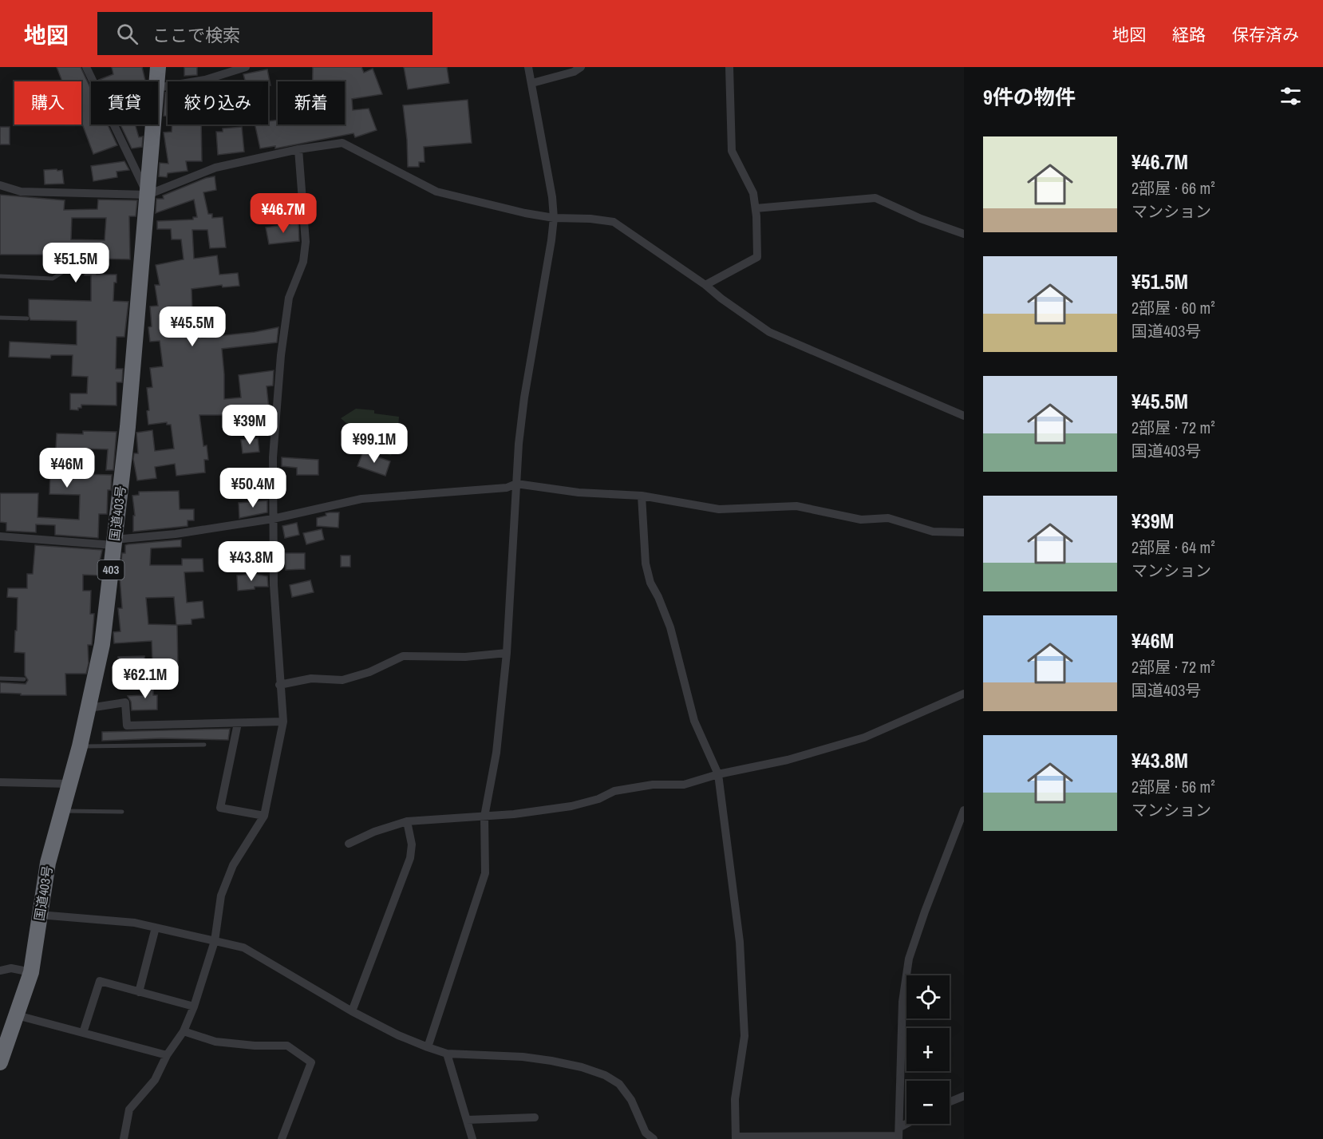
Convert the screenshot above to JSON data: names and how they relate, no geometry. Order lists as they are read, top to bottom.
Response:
{
  "streets": {
    "highway": ["国道403号", "403"]
  },
  "page": {
    "header": "地図",
    "search": "ここで検索",
    "nav": ["地図", "経路", "保存済み"],
    "heading": "9件の物件",
    "chip": [
      "購入",
      "賃貸",
      "絞り込み",
      "新着"
    ],
    "list": [
      {
        "name": "¥46.7M",
        "note": "2部屋 · 66 m² · マンション"
      },
      {
        "name": "¥51.5M",
        "note": "2部屋 · 60 m² · 国道403号"
      },
      {
        "name": "¥45.5M",
        "note": "2部屋 · 72 m² · 国道403号"
      },
      {
        "name": "¥39M",
        "note": "2部屋 · 64 m² · マンション"
      },
      {
        "name": "¥46M",
        "note": "2部屋 · 72 m² · 国道403号"
      },
      {
        "name": "¥43.8M",
        "note": "2部屋 · 56 m² · マンション"
      }
    ],
    "price": [
      "¥46.7M",
      "¥51.5M",
      "¥45.5M",
      "¥39M",
      "¥99.1M",
      "¥46M",
      "¥50.4M",
      "¥43.8M",
      "¥62.1M"
    ],
    "map_buttons": ["+", "−"]
  }
}
